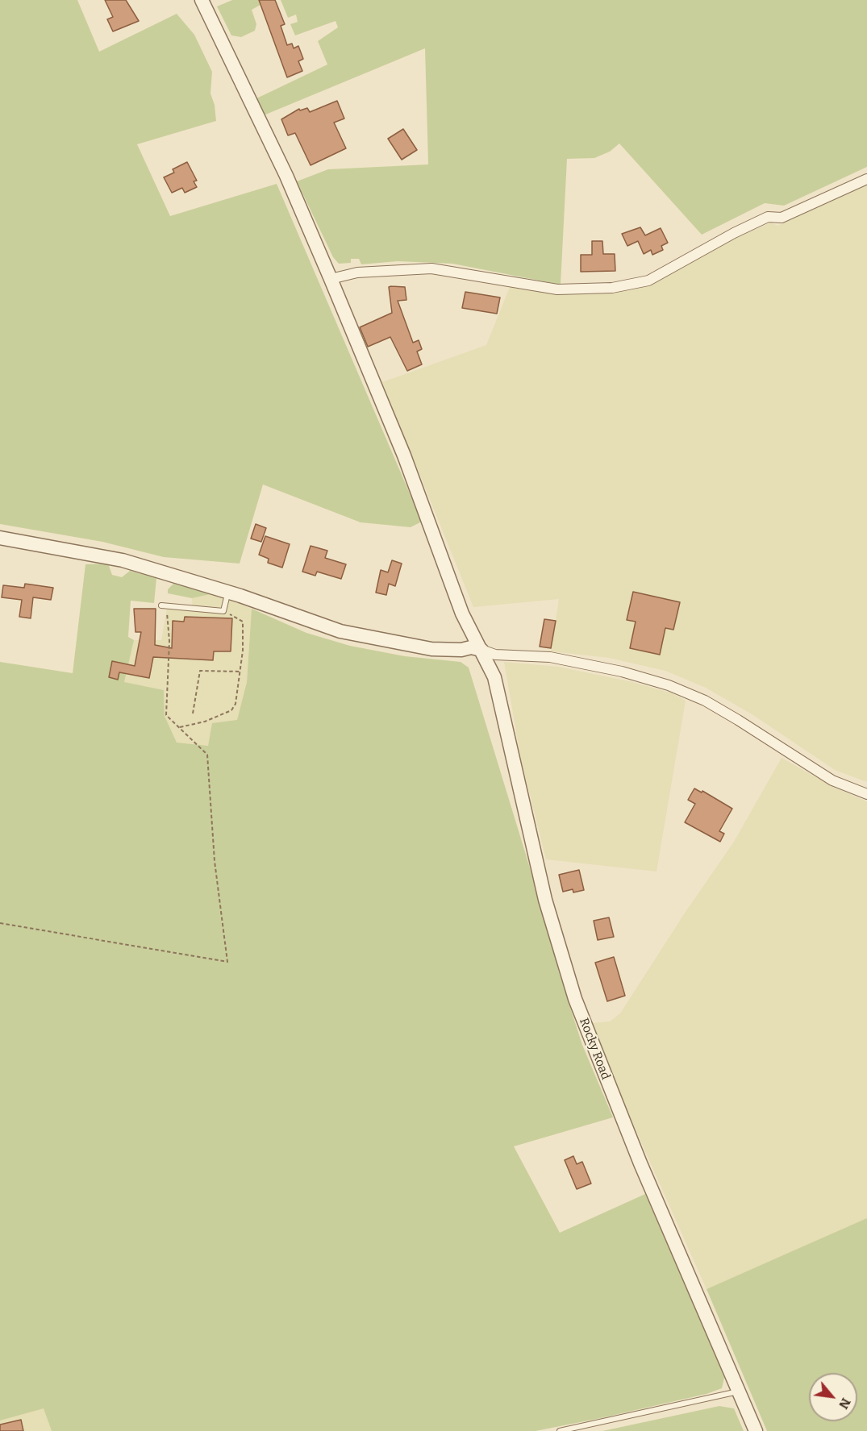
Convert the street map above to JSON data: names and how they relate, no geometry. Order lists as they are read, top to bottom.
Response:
{
  "streets": {
    "street": ["Rocky Road"]
  },
  "north": "bottom right"
}
